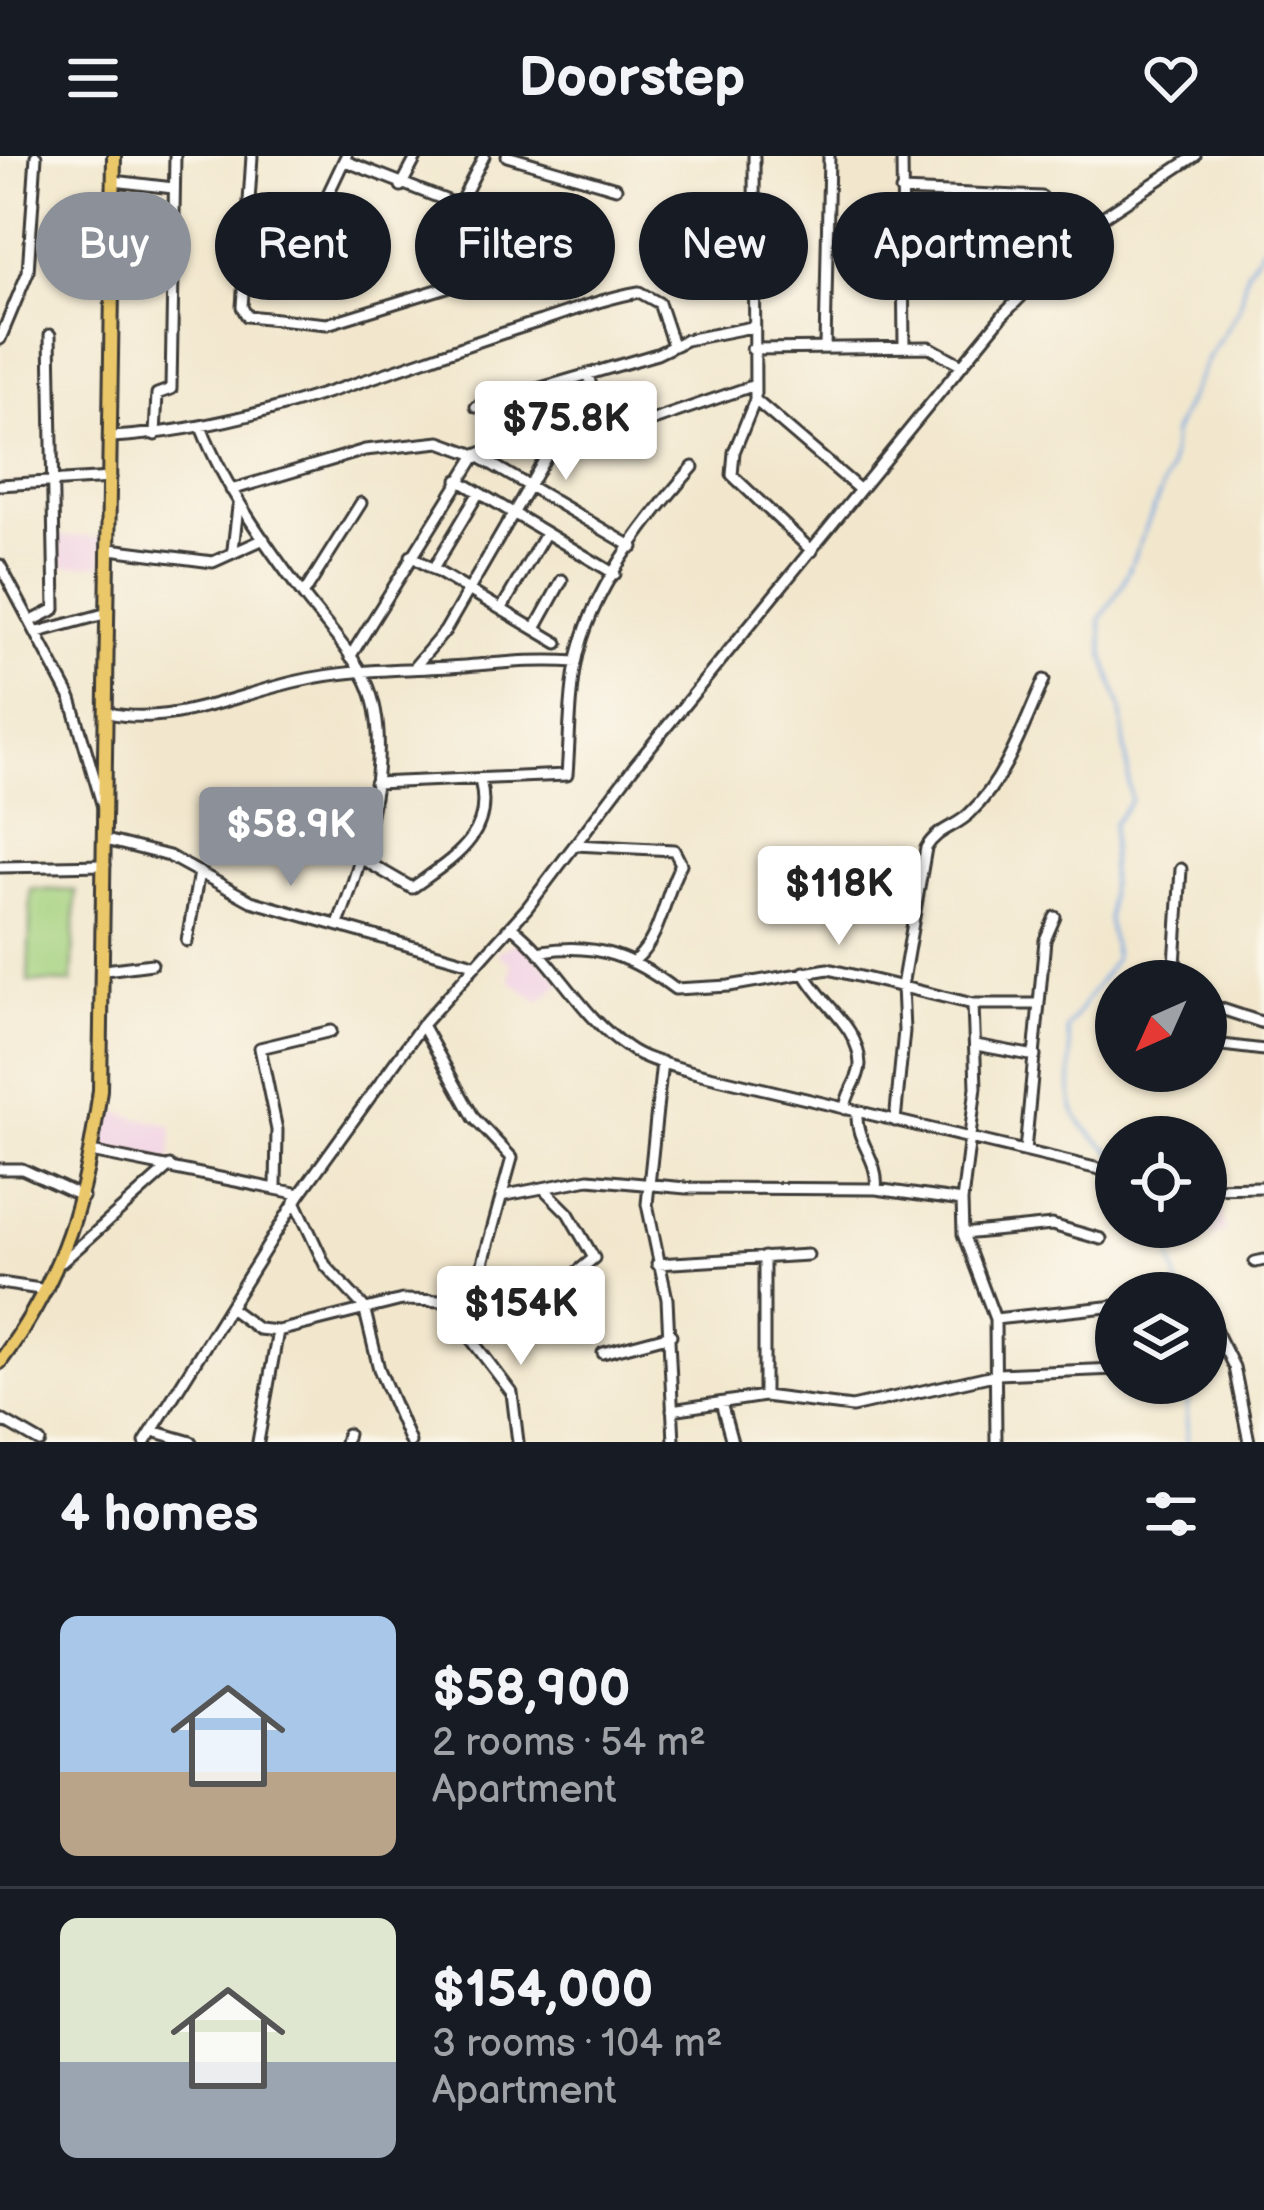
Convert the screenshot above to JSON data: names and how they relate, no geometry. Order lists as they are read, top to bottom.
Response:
{
  "north": "bottom left",
  "page": {
    "header": "Doorstep",
    "chip": [
      "Buy",
      "Rent",
      "Filters",
      "New",
      "Apartment"
    ],
    "price": [
      "$75.8K",
      "$58.9K",
      "$118K",
      "$154K"
    ],
    "heading": "4 homes",
    "list": [
      {
        "name": "$58,900",
        "note": "2 rooms · 54 m² · Apartment"
      },
      {
        "name": "$154,000",
        "note": "3 rooms · 104 m² · Apartment"
      }
    ]
  }
}
